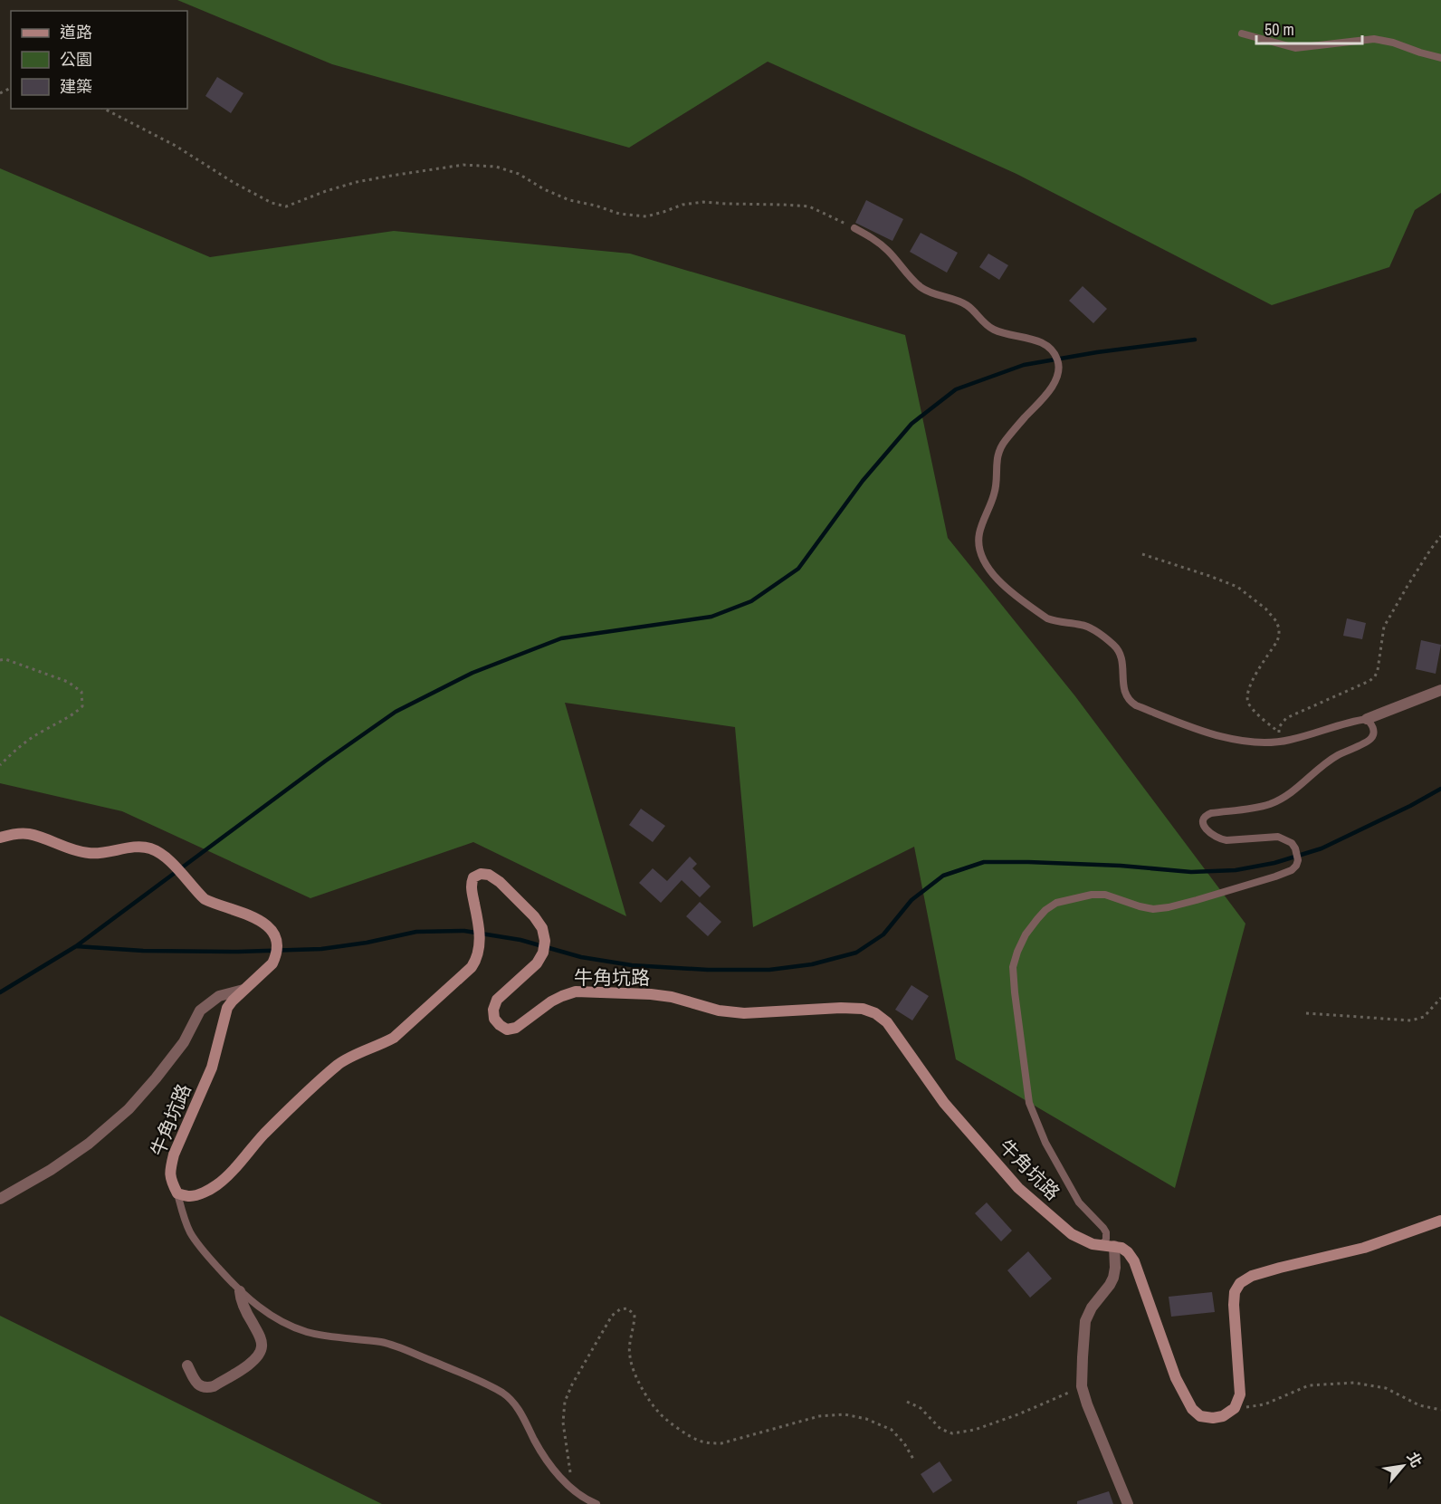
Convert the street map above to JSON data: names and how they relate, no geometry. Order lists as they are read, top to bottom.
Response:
{
  "streets": {
    "street": ["牛角坑路"]
  },
  "legend": ["道路", "公園", "建築"],
  "scale_bar": "50 m",
  "north": "top right"
}
